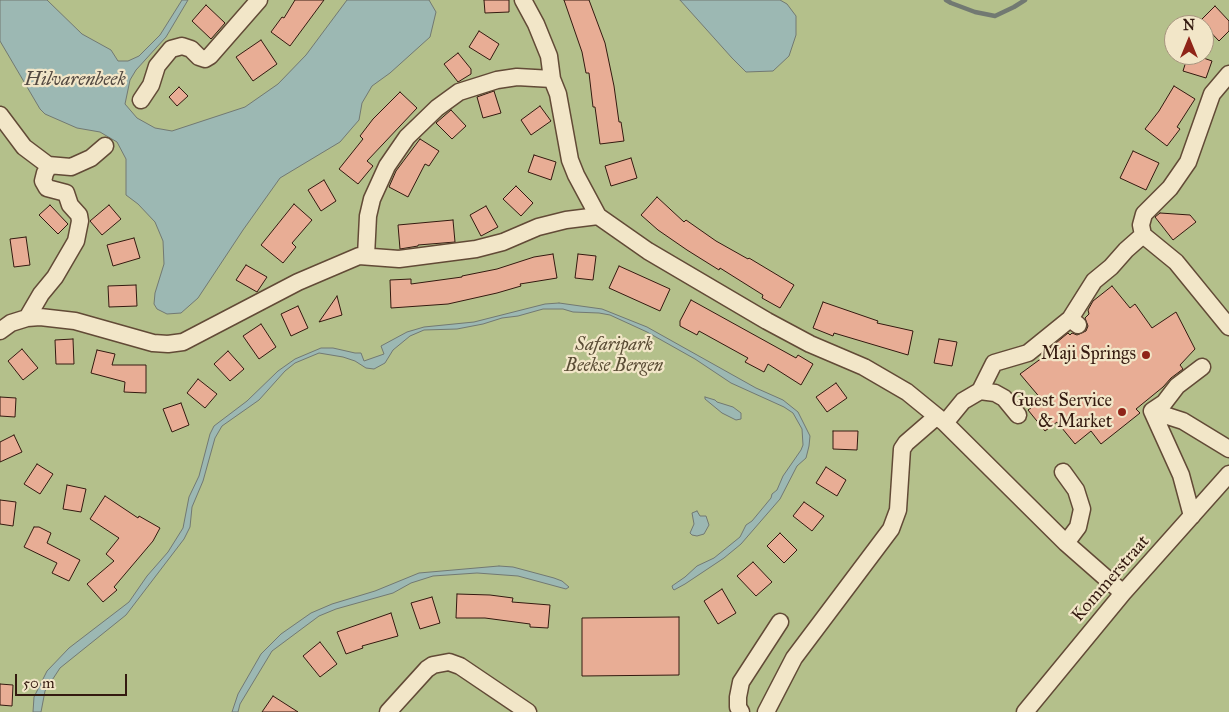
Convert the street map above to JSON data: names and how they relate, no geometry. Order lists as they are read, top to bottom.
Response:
{
  "streets": {
    "street": ["Kommerstraat"]
  },
  "water": ["Hilvarenbeek"],
  "parks": ["Safaripark Beekse Bergen"],
  "places": ["Maji Springs", "Guest Service & Market"],
  "scale_bar": "50 m",
  "north": "top"
}
